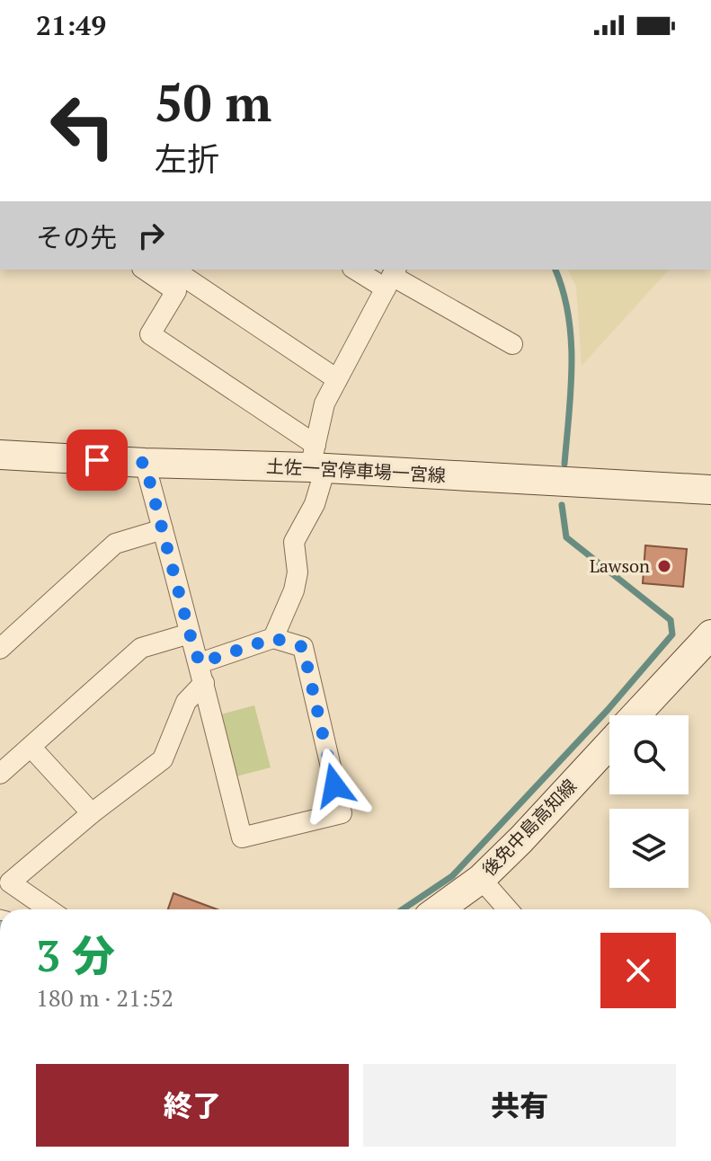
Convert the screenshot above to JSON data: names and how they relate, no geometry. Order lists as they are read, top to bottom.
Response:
{
  "streets": {
    "main road": ["土佐一宮停車場一宮線", "後免中島高知線"]
  },
  "places": ["Lawson"],
  "page": {
    "status": "21:49",
    "turn": ["50 m", "左折"],
    "then": "その先",
    "heading": ["3 分", "180 m · 21:52"],
    "buttons": ["終了", "共有"]
  }
}
